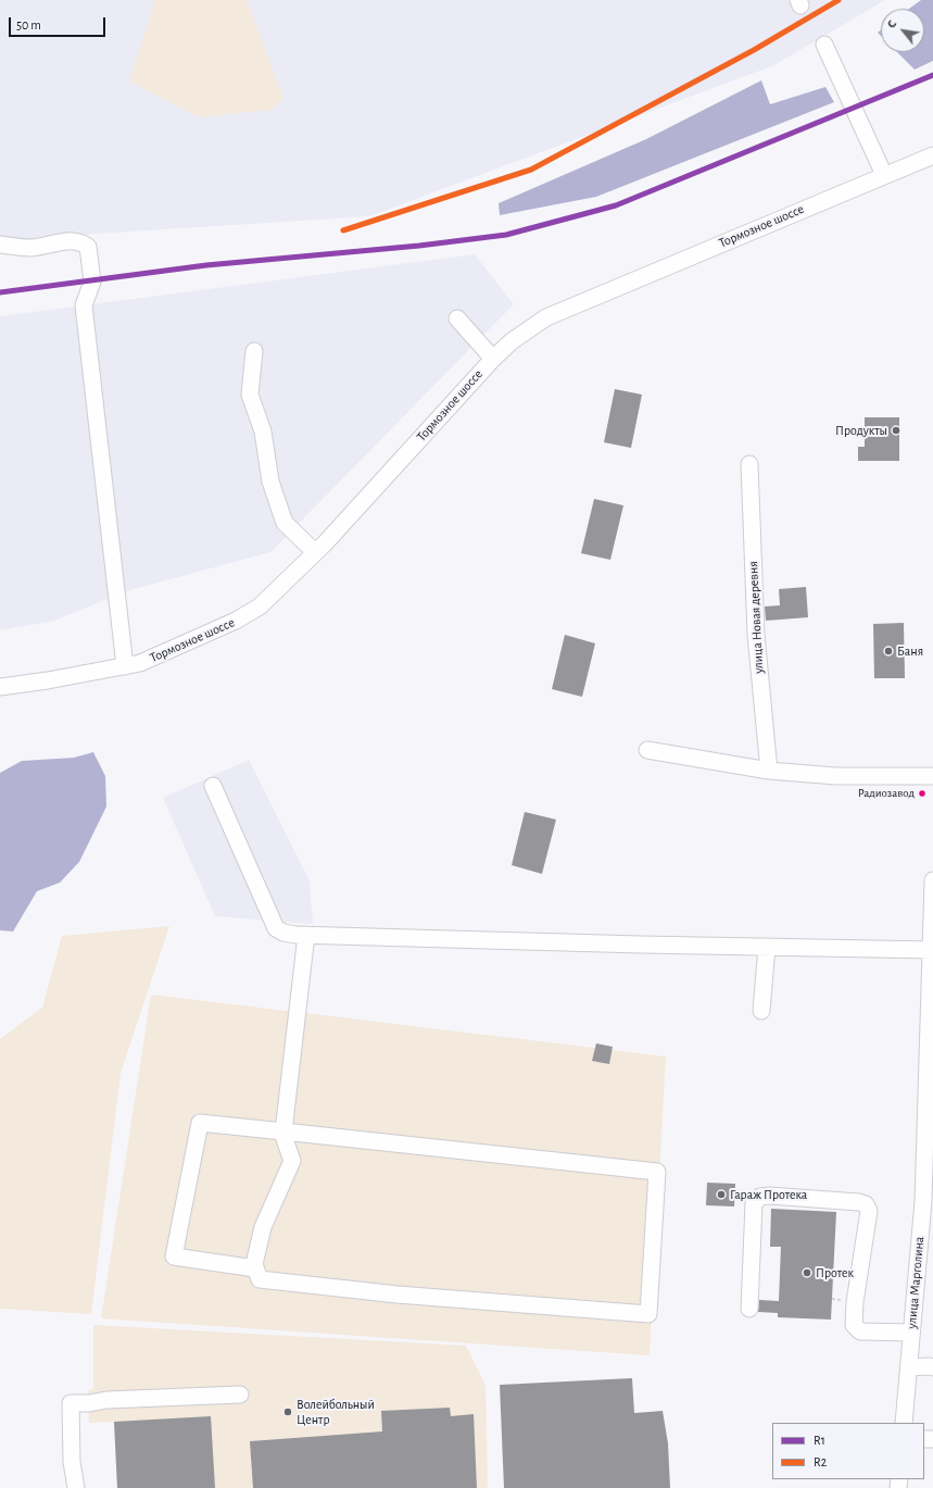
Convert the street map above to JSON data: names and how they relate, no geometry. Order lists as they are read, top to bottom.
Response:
{
  "streets": {
    "street": ["Тормозное шоссе", "улица Новая деревня", "улица Марголина"]
  },
  "places": [
    "Продукты",
    "Баня",
    "Радиозавод",
    "Гараж Протека",
    "Протек",
    "Волейбольный Центр"
  ],
  "lines": ["transit line R2", "transit line R1"],
  "legend": ["R1", "R2"],
  "scale_bar": "50 m",
  "north": "top left"
}
